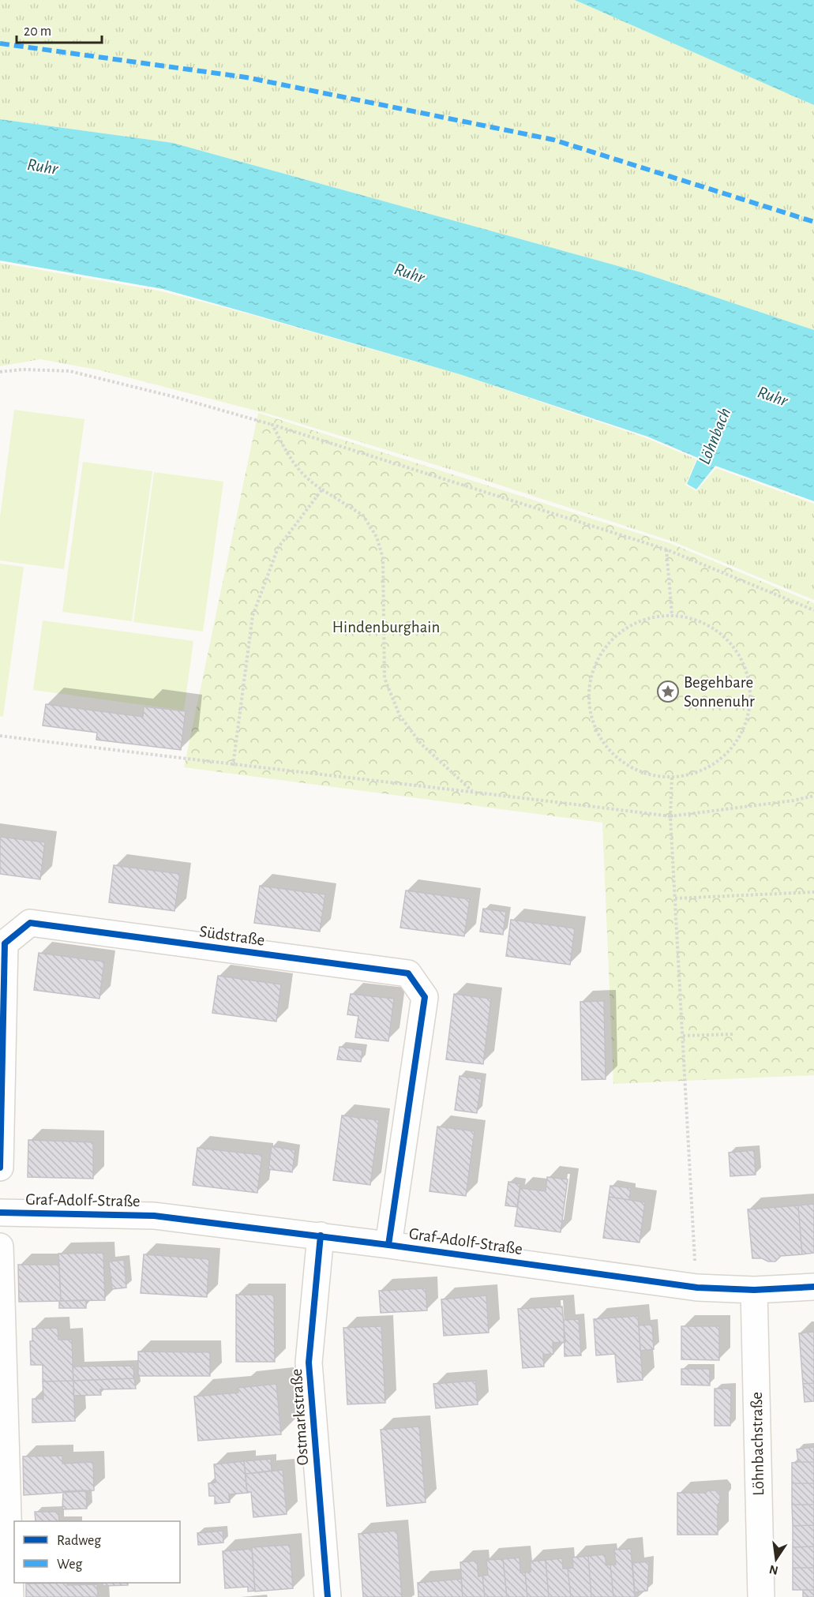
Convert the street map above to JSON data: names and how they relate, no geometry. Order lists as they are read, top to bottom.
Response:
{
  "streets": {
    "street": [
      "Südstraße",
      "Graf-Adolf-Straße",
      "Ostmarkstraße",
      "Löhnbachstraße"
    ]
  },
  "crossings": [
    ["Südstraße", "Graf-Adolf-Straße"],
    ["Graf-Adolf-Straße", "Ostmarkstraße"],
    ["Graf-Adolf-Straße", "Löhnbachstraße"]
  ],
  "water": ["Ruhr", "Löhnbach"],
  "parks": ["Hindenburghain"],
  "places": {
    "place": ["Begehbare Sonnenuhr"]
  },
  "legend": ["Radweg", "Weg"],
  "scale_bar": "20 m",
  "north": "bottom"
}
